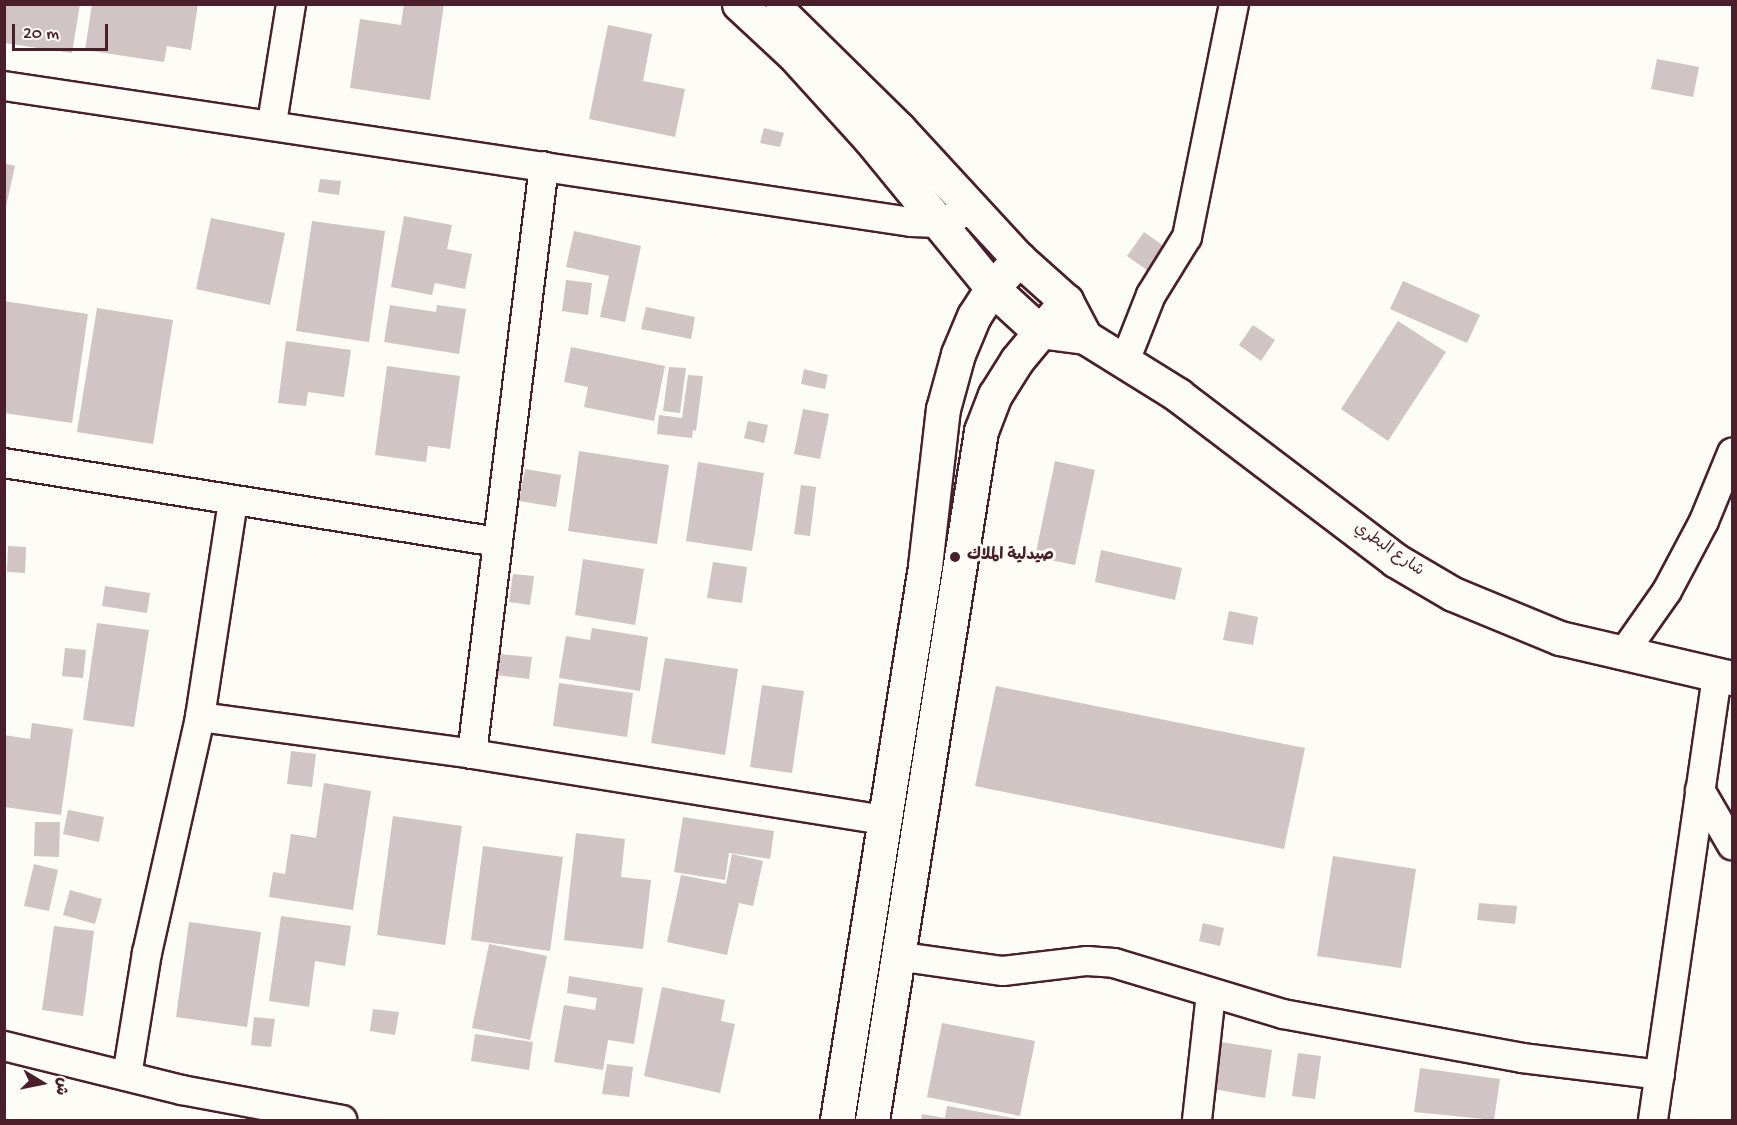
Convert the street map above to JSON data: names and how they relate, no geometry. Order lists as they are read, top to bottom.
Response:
{
  "streets": {
    "main road": ["شارع البطري"]
  },
  "places": ["صيدلية الملاك"],
  "scale_bar": "20 m",
  "north": "right"
}
